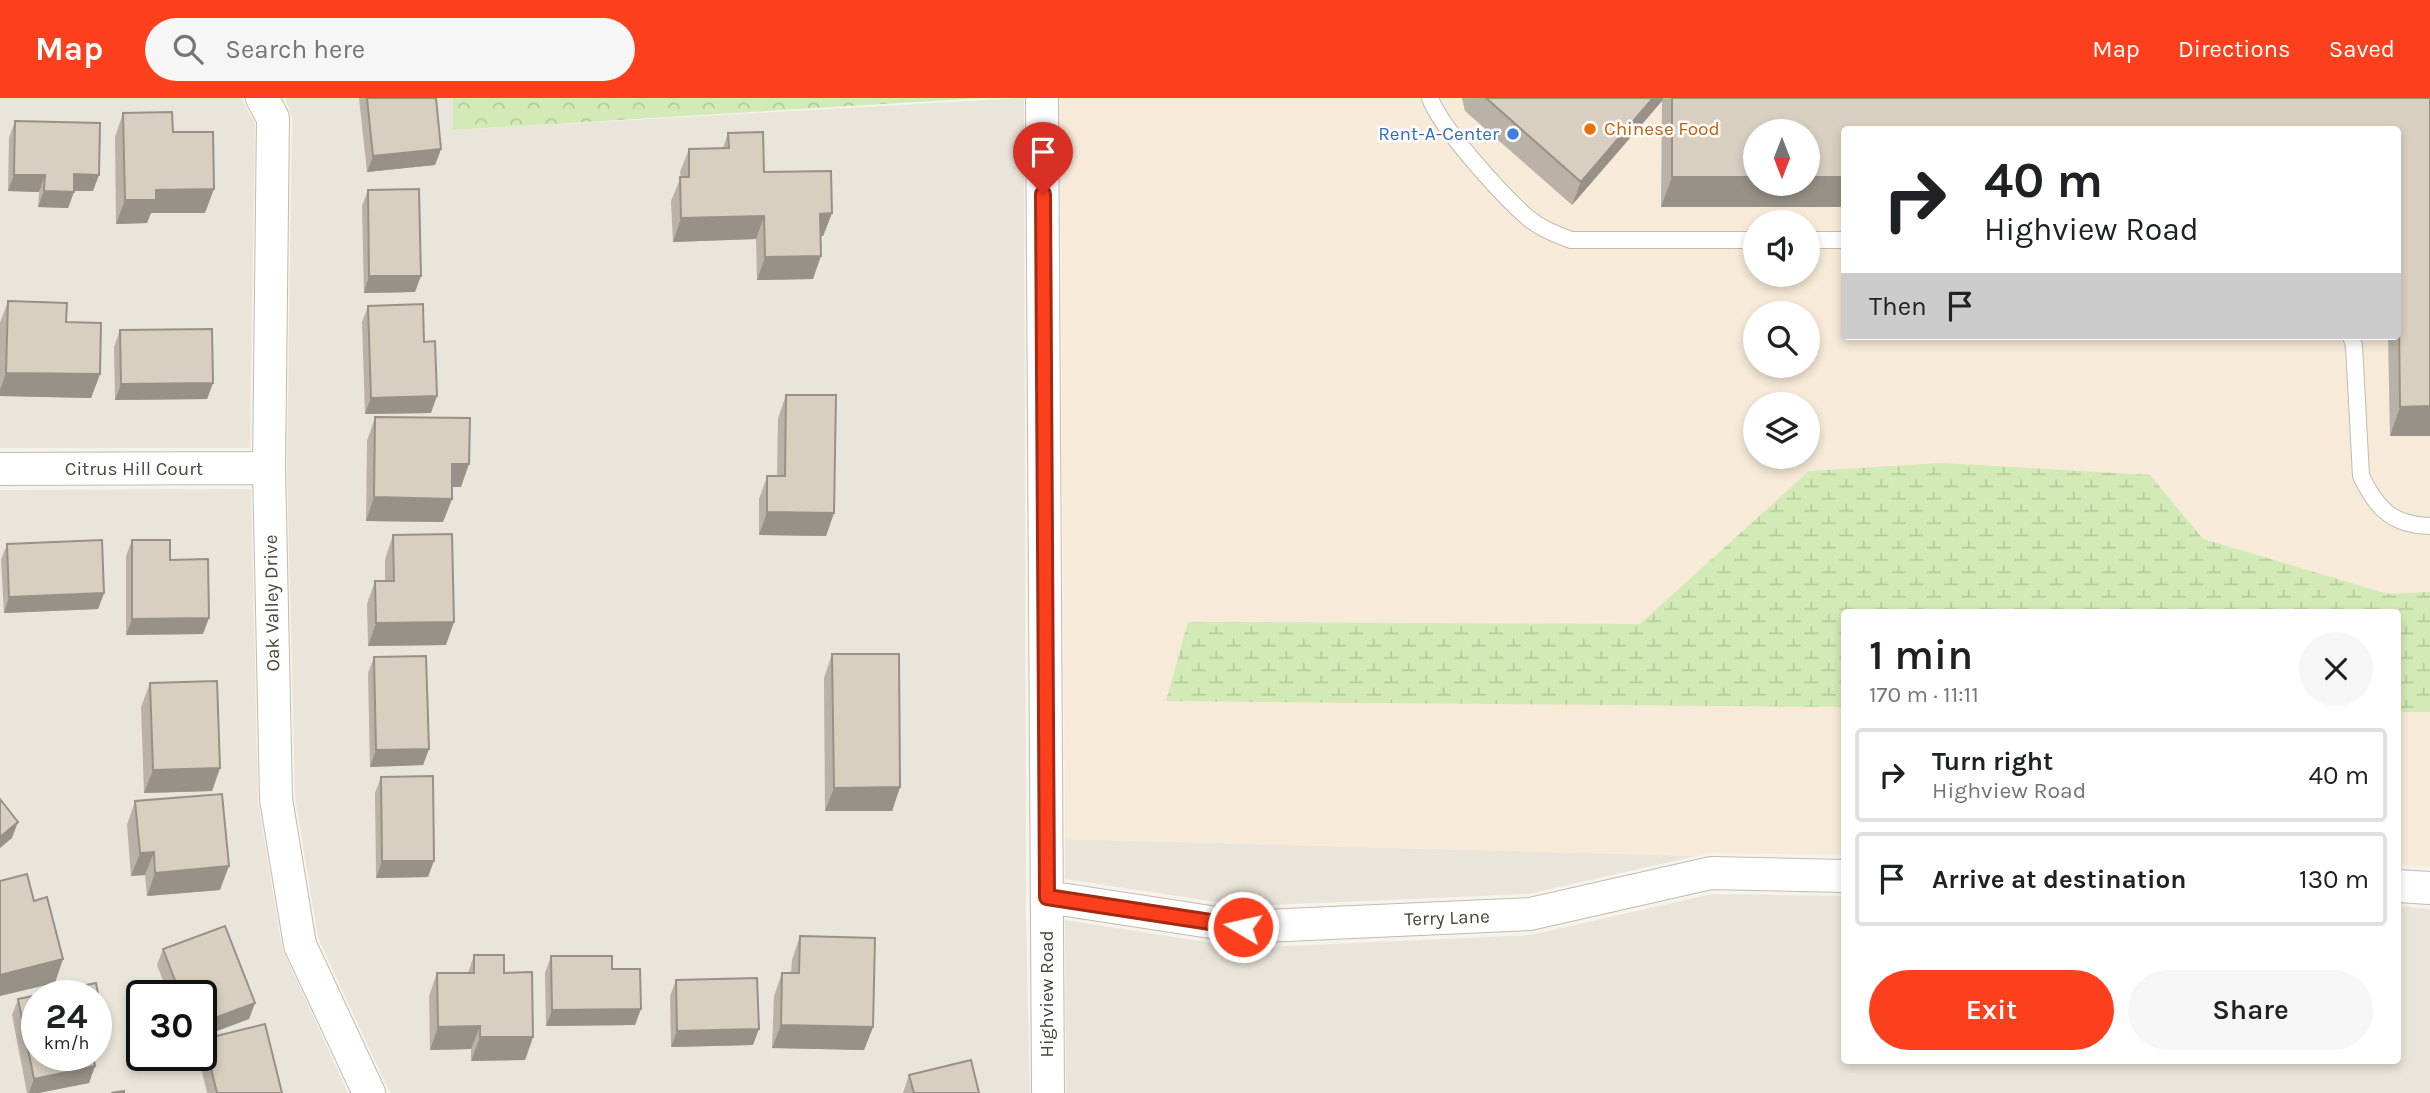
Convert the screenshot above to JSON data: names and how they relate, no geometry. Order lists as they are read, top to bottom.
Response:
{
  "streets": {
    "street": [
      "Citrus Hill Court",
      "Oak Valley Drive",
      "Terry Lane",
      "Highview Road"
    ]
  },
  "crossings": [
    ["Citrus Hill Court", "Oak Valley Drive"],
    ["Terry Lane", "Highview Road"]
  ],
  "places": ["Chinese Food", "Rent-A-Center"],
  "north": "bottom",
  "page": {
    "header": "Map",
    "search": "Search here",
    "nav": ["Map", "Directions", "Saved"],
    "turn": ["40 m", "Highview Road"],
    "then": "Then",
    "heading": ["1 min", "170 m · 11:11"],
    "list": [
      {
        "name": "Turn right",
        "note": "Highview Road",
        "value": "40 m"
      },
      {
        "name": "Arrive at destination",
        "value": "130 m"
      }
    ],
    "buttons": ["Exit", "Share"],
    "speed": "24 km/h",
    "limit": "30"
  }
}
